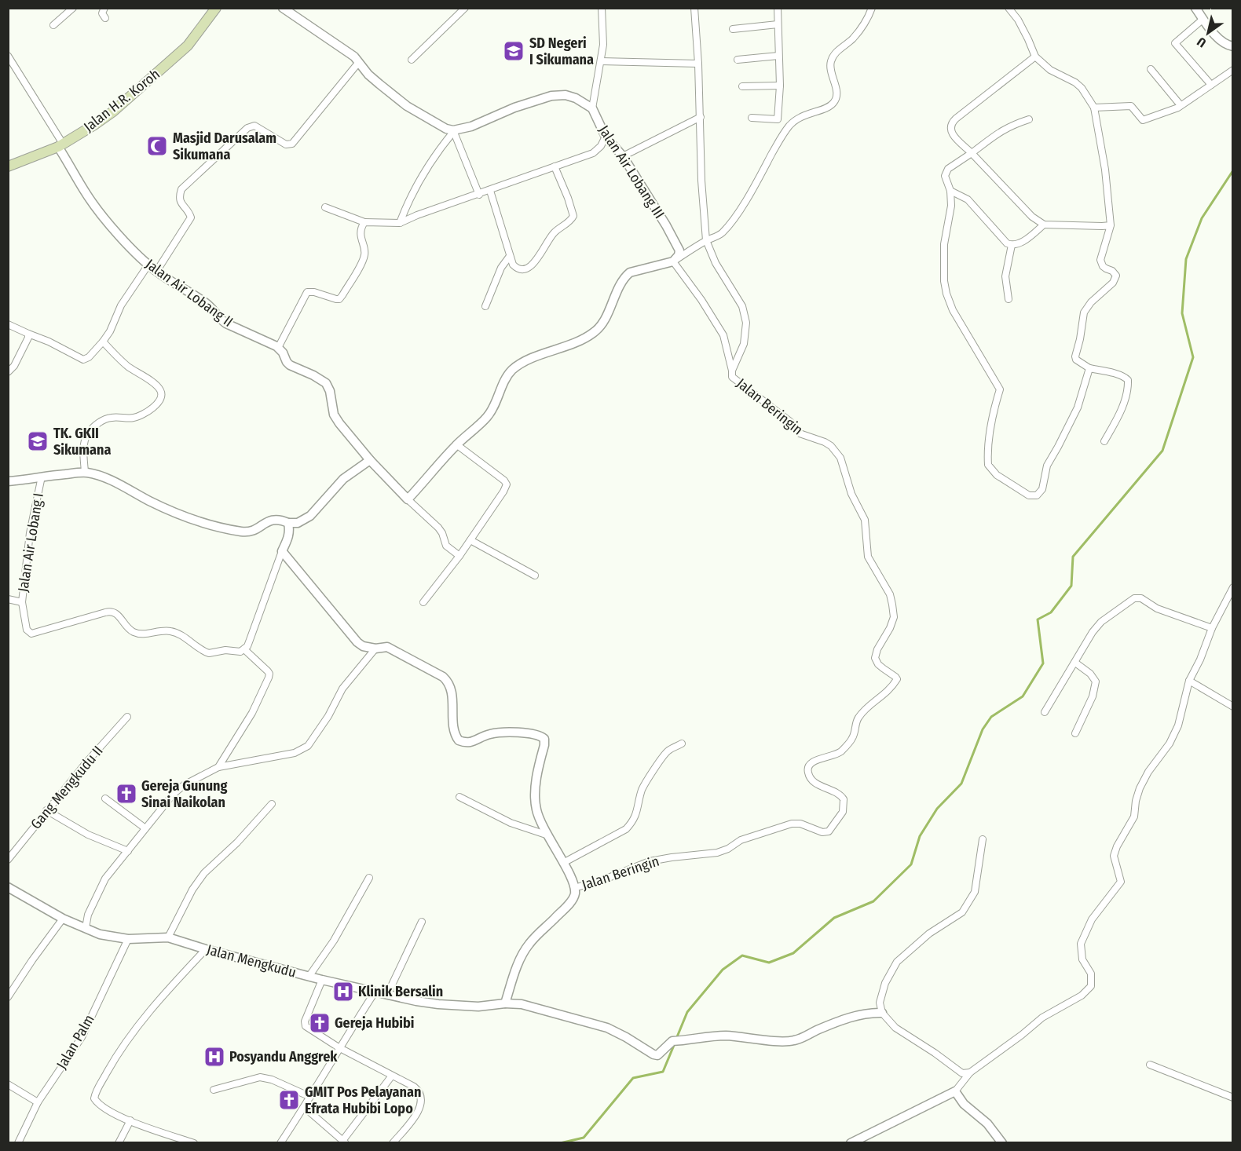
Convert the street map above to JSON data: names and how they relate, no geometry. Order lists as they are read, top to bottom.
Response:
{
  "streets": {
    "main road": ["Jalan H.R. Koroh"],
    "street": [
      "Jalan Air Lobang III",
      "Jalan Air Lobang II",
      "Jalan Beringin",
      "Jalan Air Lobang I",
      "Gang Mengkudu II",
      "Jalan Mengkudu",
      "Jalan Palm"
    ]
  },
  "crossings": [
    ["Jalan H.R. Koroh", "Jalan Air Lobang II"],
    ["Jalan Air Lobang II", "Jalan Air Lobang I"],
    ["Jalan Mengkudu", "Jalan Palm"]
  ],
  "places": {
    "school or university": ["SD Negeri I Sikumana", "TK. GKII Sikumana"],
    "mosque": ["Masjid Darusalam Sikumana"],
    "church": ["Gereja Gunung Sinai Naikolan", "Gereja Hubibi", "GMIT Pos Pelayanan Efrata Hubibi Lopo"],
    "hospital": ["Klinik Bersalin", "Posyandu Anggrek"]
  },
  "north": "bottom left"
}
